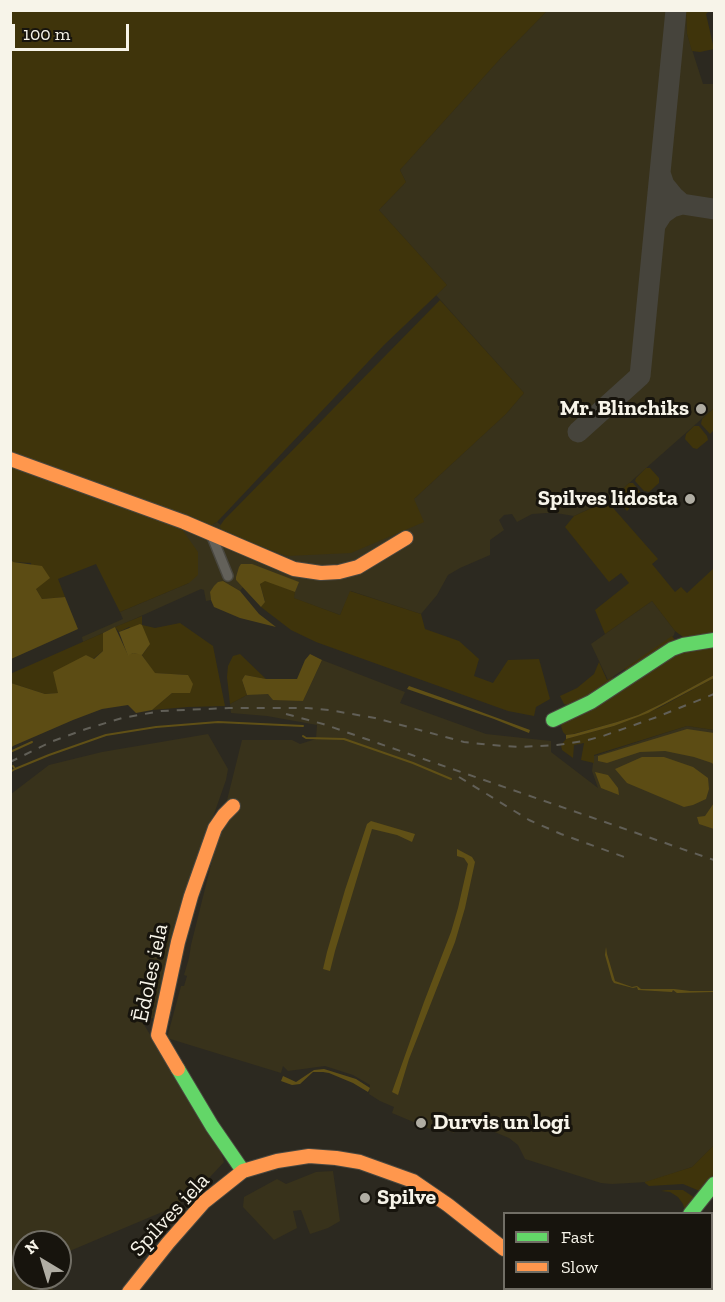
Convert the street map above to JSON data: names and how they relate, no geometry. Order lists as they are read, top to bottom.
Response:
{
  "streets": {
    "street": ["Ēdoles iela", "Spilves iela"]
  },
  "crossings": [
    ["Ēdoles iela", "Spilves iela"]
  ],
  "places": [
    "Mr. Blinchiks",
    "Spilves lidosta",
    "Durvis un logi",
    "Spilve"
  ],
  "legend": ["Fast", "Slow"],
  "scale_bar": "100 m",
  "north": "top left"
}
